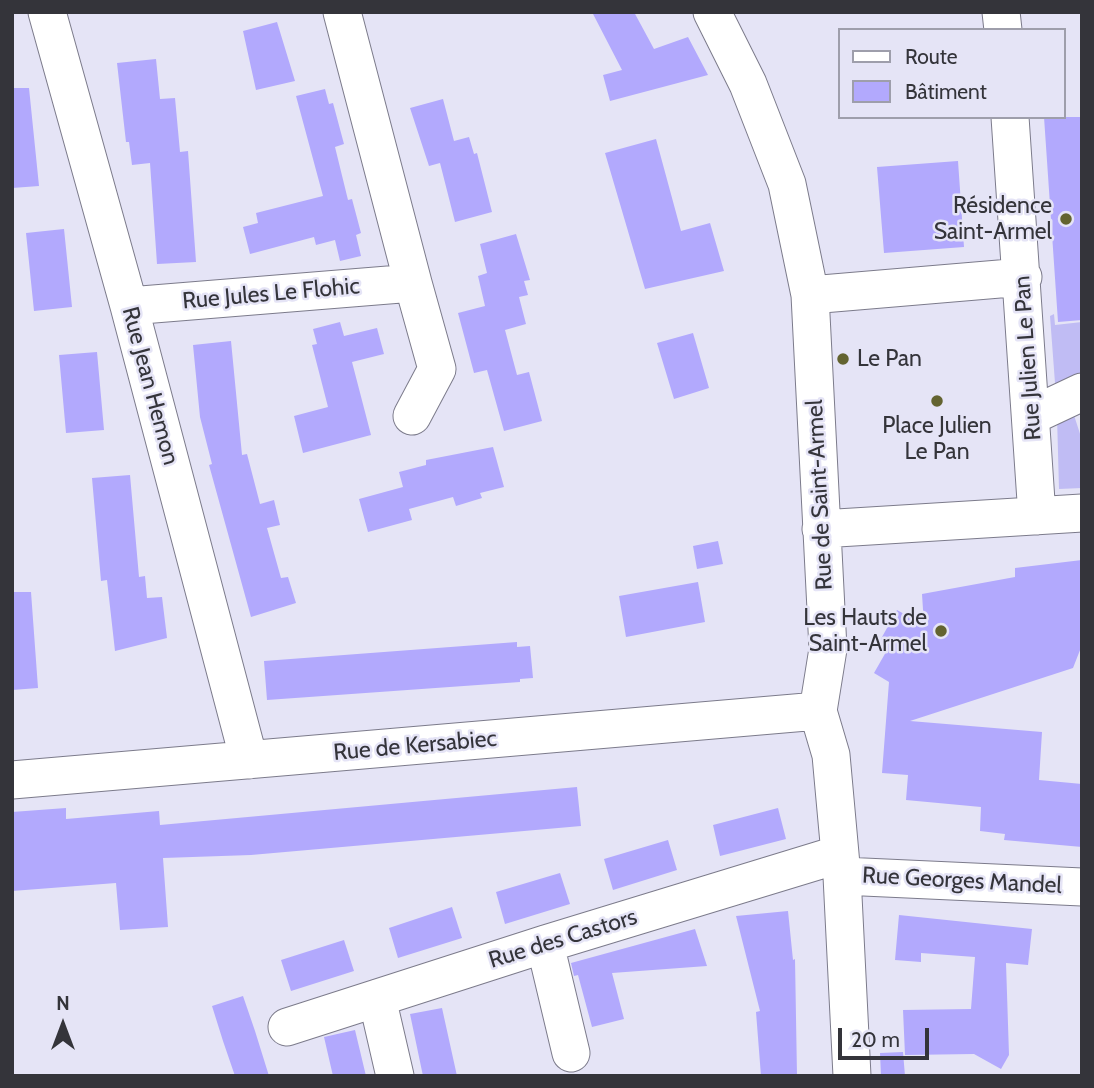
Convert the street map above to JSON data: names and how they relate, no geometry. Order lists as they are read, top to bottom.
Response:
{
  "streets": {
    "street": [
      "Rue Jules Le Flohic",
      "Rue Julien Le Pan",
      "Rue Jean Hemon",
      "Rue de Saint-Armel",
      "Rue de Kersabiec",
      "Rue Georges Mandel",
      "Rue des Castors"
    ]
  },
  "crossings": [
    ["Rue Jules Le Flohic", "Rue Jean Hemon"],
    ["Rue Jean Hemon", "Rue de Kersabiec"],
    ["Rue de Saint-Armel", "Rue de Kersabiec"],
    ["Rue de Saint-Armel", "Rue Georges Mandel"],
    ["Rue de Saint-Armel", "Rue des Castors"],
    ["Rue Georges Mandel", "Rue des Castors"]
  ],
  "places": [
    "Résidence Saint-Armel",
    "Le Pan",
    "Place Julien Le Pan",
    "Les Hauts de Saint-Armel"
  ],
  "legend": ["Route", "Bâtiment"],
  "scale_bar": "20 m",
  "north": "top"
}
